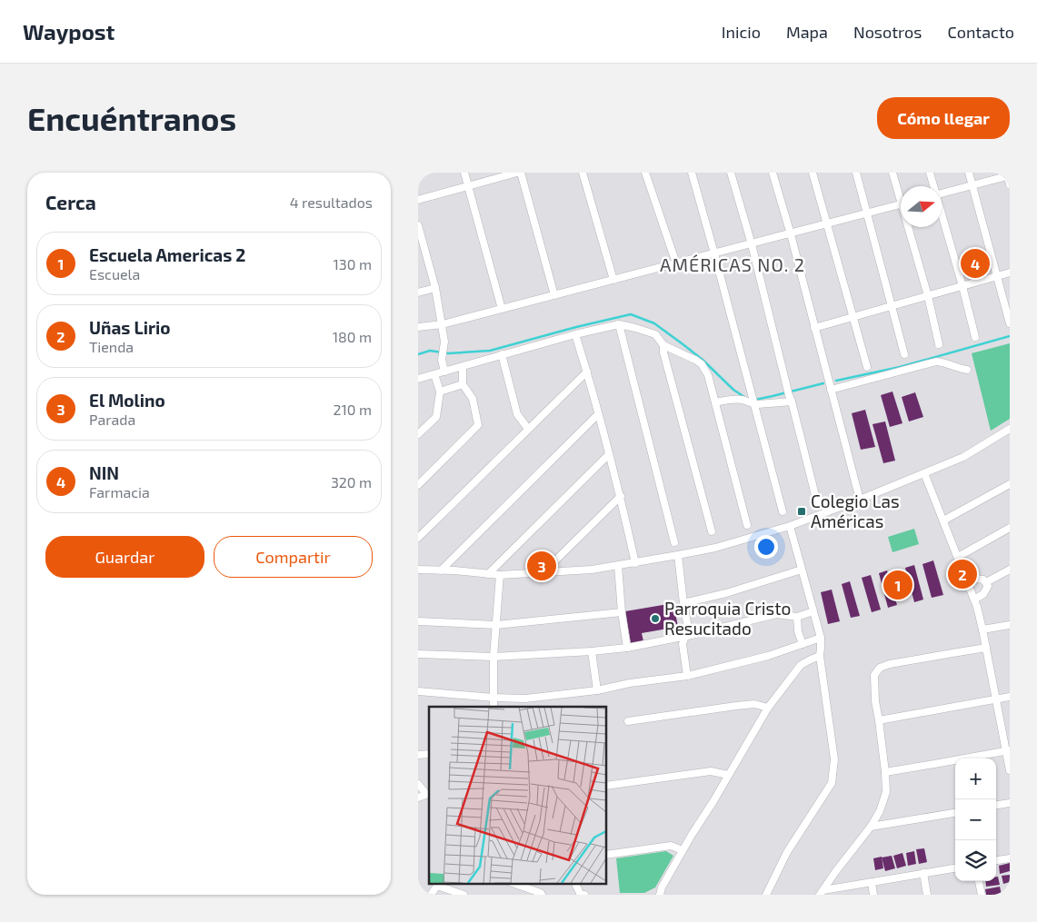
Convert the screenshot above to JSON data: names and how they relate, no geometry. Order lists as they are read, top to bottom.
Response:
{
  "districts": ["AMÉRICAS NO. 2"],
  "places": {
    "transit": ["Colegio Las Américas"],
    "other": ["Parroquia Cristo Resucitado"]
  },
  "north": "right",
  "page": {
    "header": "Waypost",
    "nav": [
      "Inicio",
      "Mapa",
      "Nosotros",
      "Contacto"
    ],
    "buttons": [
      "Cómo llegar",
      ["Guardar", "Compartir"]
    ],
    "title": "Encuéntranos",
    "heading": ["Cerca", "4 resultados"],
    "list": [
      {
        "mark": "1",
        "name": "Escuela Americas 2",
        "note": "Escuela",
        "value": "130 m"
      },
      {
        "mark": "2",
        "name": "Uñas Lirio",
        "note": "Tienda",
        "value": "180 m"
      },
      {
        "mark": "3",
        "name": "El Molino",
        "note": "Parada",
        "value": "210 m"
      },
      {
        "mark": "4",
        "name": "NIN",
        "note": "Farmacia",
        "value": "320 m"
      }
    ],
    "pins": [
      "4",
      "3",
      "2",
      "1"
    ],
    "map_buttons": ["+", "−"]
  }
}
